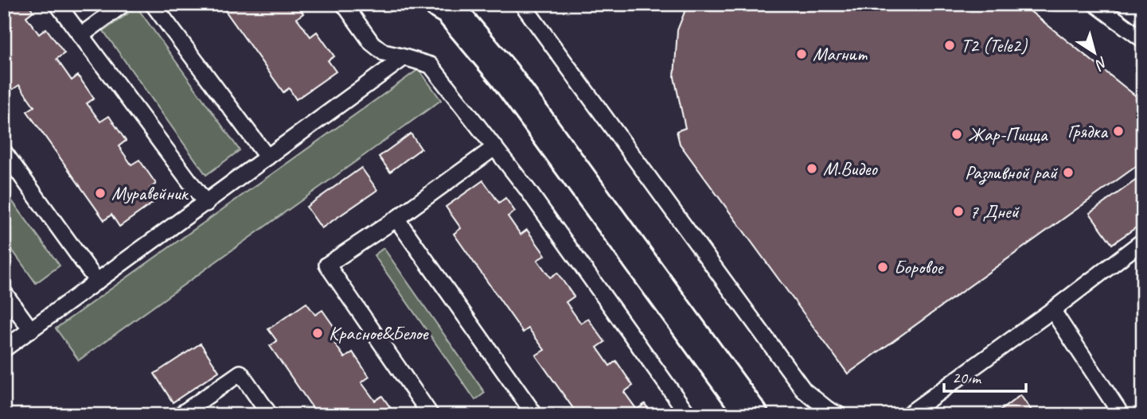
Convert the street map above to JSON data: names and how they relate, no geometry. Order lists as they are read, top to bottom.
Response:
{
  "places": [
    "T2 (Tele2)",
    "Магнит",
    "Грядка",
    "Жар-Пицца",
    "М.Видео",
    "Разливной рай",
    "Муравейник",
    "7 Дней",
    "Боровое",
    "Красное&Белое"
  ],
  "scale_bar": "20 m",
  "north": "bottom right"
}
